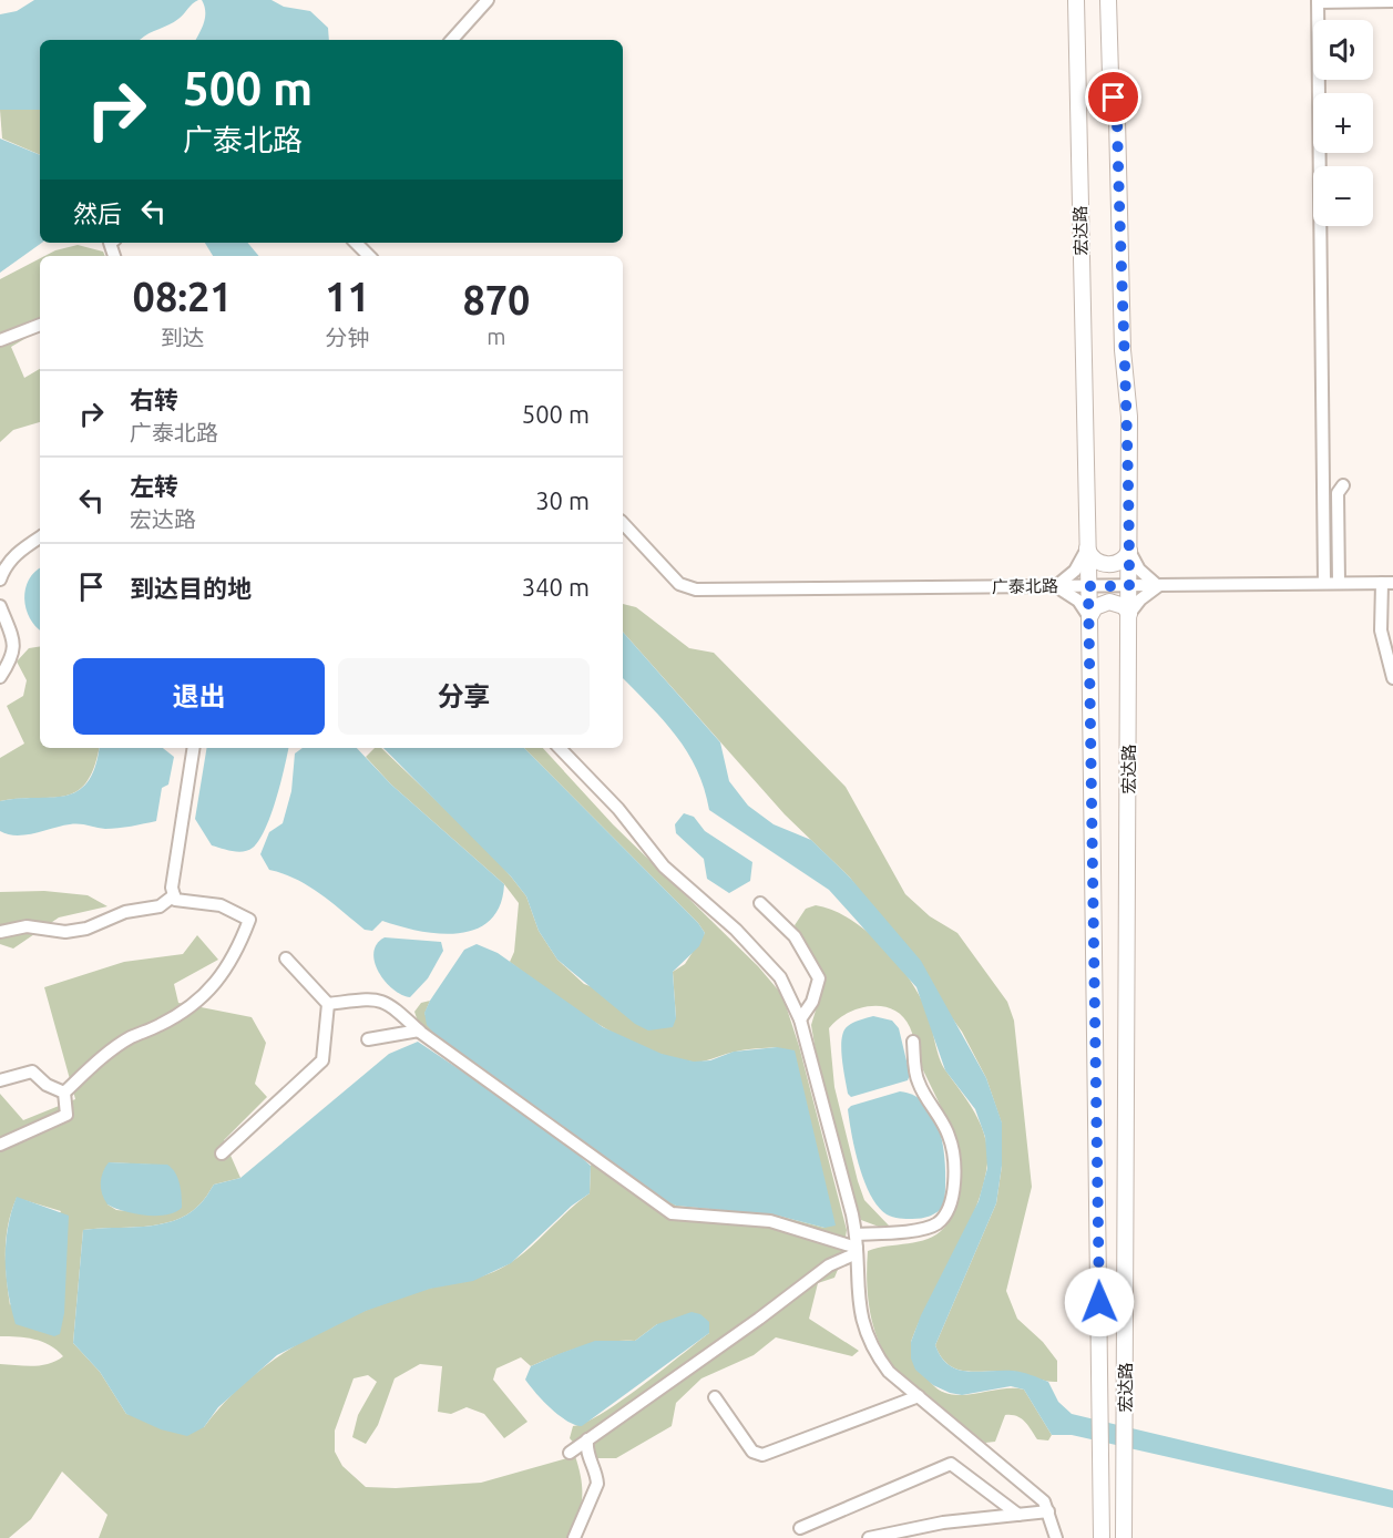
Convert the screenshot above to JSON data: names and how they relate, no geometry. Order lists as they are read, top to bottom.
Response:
{
  "streets": {
    "main road": ["宏达路"],
    "street": ["广泰北路"]
  },
  "crossings": [
    ["宏达路", "广泰北路"]
  ],
  "page": {
    "map_buttons": ["+", "−"],
    "turn": ["500 m", "广泰北路"],
    "then": "然后",
    "eta": [
      "08:21",
      "到达",
      "11",
      "分钟",
      "870",
      "m"
    ],
    "list": [
      {
        "name": "右转",
        "note": "广泰北路",
        "value": "500 m"
      },
      {
        "name": "左转",
        "note": "宏达路",
        "value": "30 m"
      },
      {
        "name": "到达目的地",
        "value": "340 m"
      }
    ],
    "buttons": ["退出", "分享"]
  }
}
